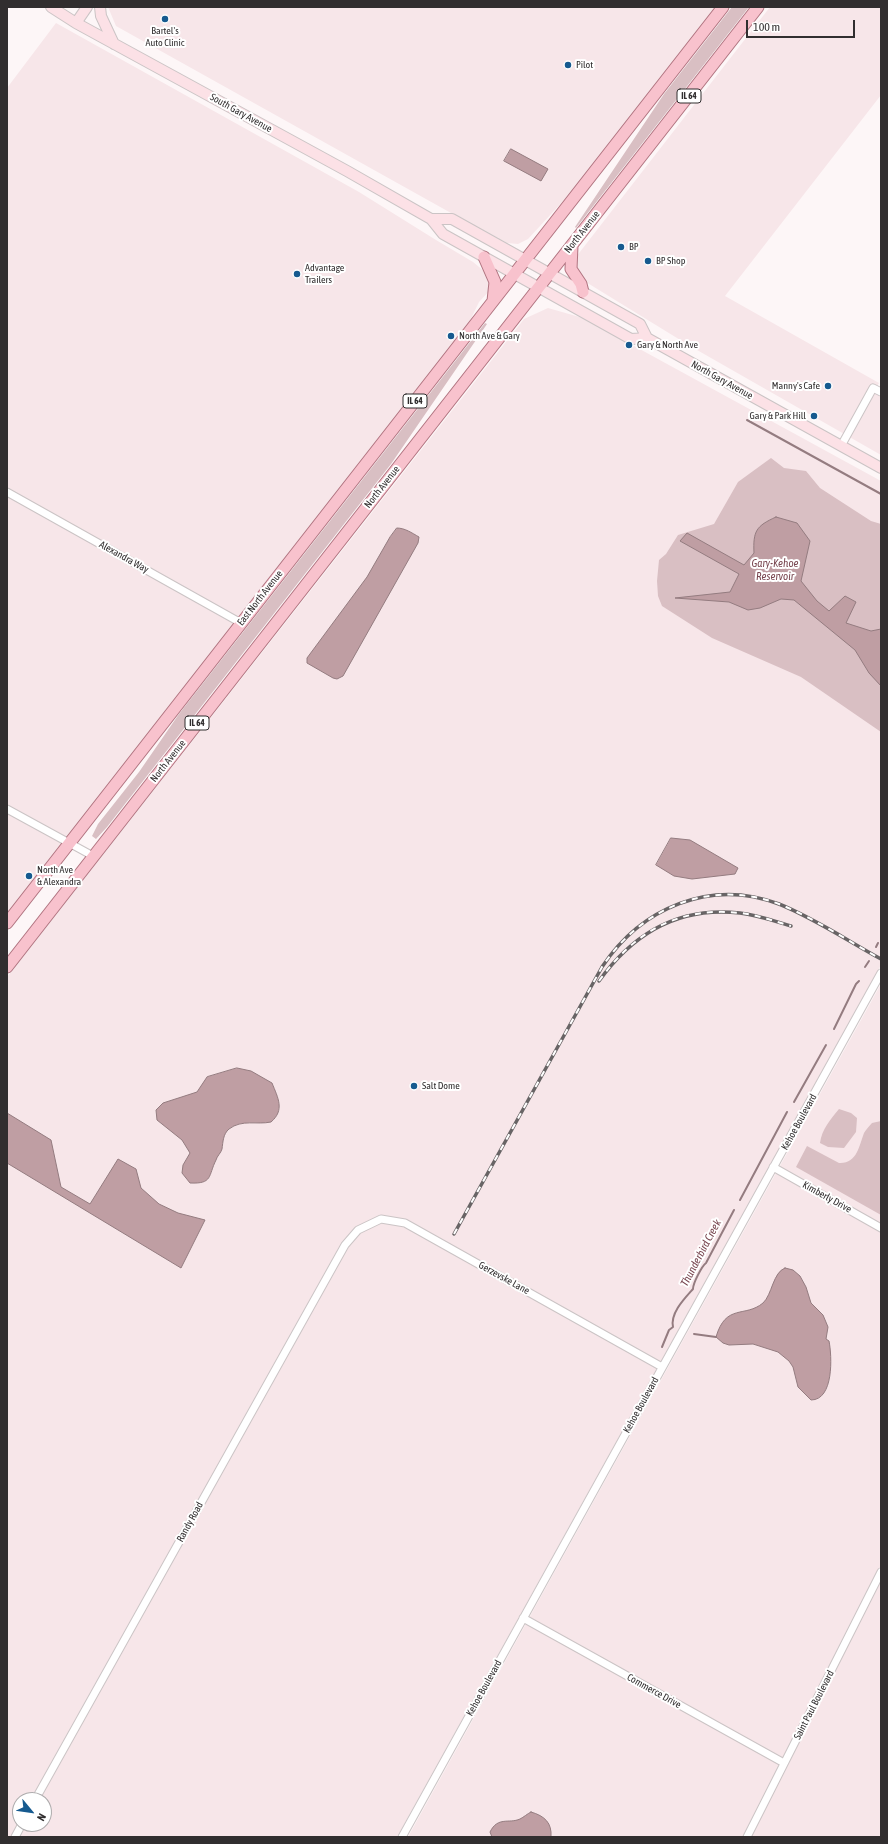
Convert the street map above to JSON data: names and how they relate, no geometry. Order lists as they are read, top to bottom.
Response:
{
  "streets": {
    "main road": [
      "IL 64",
      "South Gary Avenue",
      "North Avenue",
      "North Gary Avenue",
      "East North Avenue"
    ],
    "street": [
      "Alexandra Way",
      "Kehoe Boulevard",
      "Kimberly Drive",
      "Gerzevske Lane",
      "Randy Road",
      "Commerce Drive",
      "Saint Paul Boulevard"
    ]
  },
  "crossings": [
    ["IL 64", "South Gary Avenue"],
    ["IL 64", "North Gary Avenue"],
    ["IL 64", "East North Avenue"],
    ["South Gary Avenue", "North Avenue"],
    ["South Gary Avenue", "North Gary Avenue"],
    ["South Gary Avenue", "East North Avenue"],
    ["North Avenue", "North Gary Avenue"],
    ["North Gary Avenue", "East North Avenue"],
    ["Alexandra Way", "East North Avenue"],
    ["Kehoe Boulevard", "Kimberly Drive"],
    ["Kehoe Boulevard", "Gerzevske Lane"],
    ["Kehoe Boulevard", "Commerce Drive"],
    ["Gerzevske Lane", "Randy Road"],
    ["Commerce Drive", "Saint Paul Boulevard"]
  ],
  "water": ["Gary-Kehoe Reservoir", "Thunderbird Creek"],
  "places": [
    "Bartel's Auto Clinic",
    "Pilot",
    "BP",
    "BP Shop",
    "Advantage Trailers",
    "North Ave & Gary",
    "Gary & North Ave",
    "Manny's Cafe",
    "Gary & Park Hill",
    "North Ave & Alexandra",
    "Salt Dome"
  ],
  "scale_bar": "100 m",
  "north": "bottom right"
}
